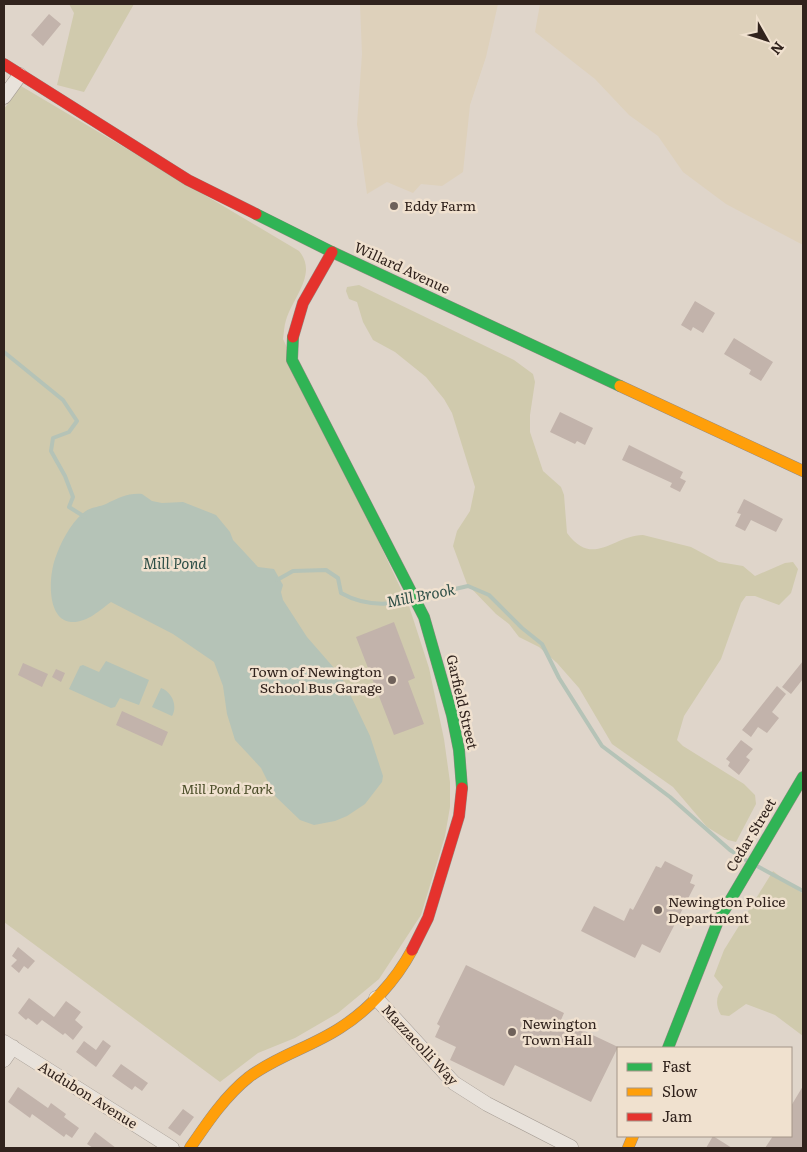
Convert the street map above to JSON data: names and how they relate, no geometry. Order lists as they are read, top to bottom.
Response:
{
  "streets": {
    "main road": ["Willard Avenue", "Garfield Street", "Cedar Street"],
    "street": ["Mazzacolli Way", "Audubon Avenue"]
  },
  "crossings": [
    ["Willard Avenue", "Garfield Street"],
    ["Garfield Street", "Mazzacolli Way"]
  ],
  "water": ["Mill Pond", "Mill Brook"],
  "parks": ["Mill Pond Park"],
  "places": [
    "Eddy Farm",
    "Town of Newington School Bus Garage",
    "Newington Police Department",
    "Newington Town Hall"
  ],
  "legend": ["Fast", "Slow", "Jam"],
  "north": "bottom right"
}
